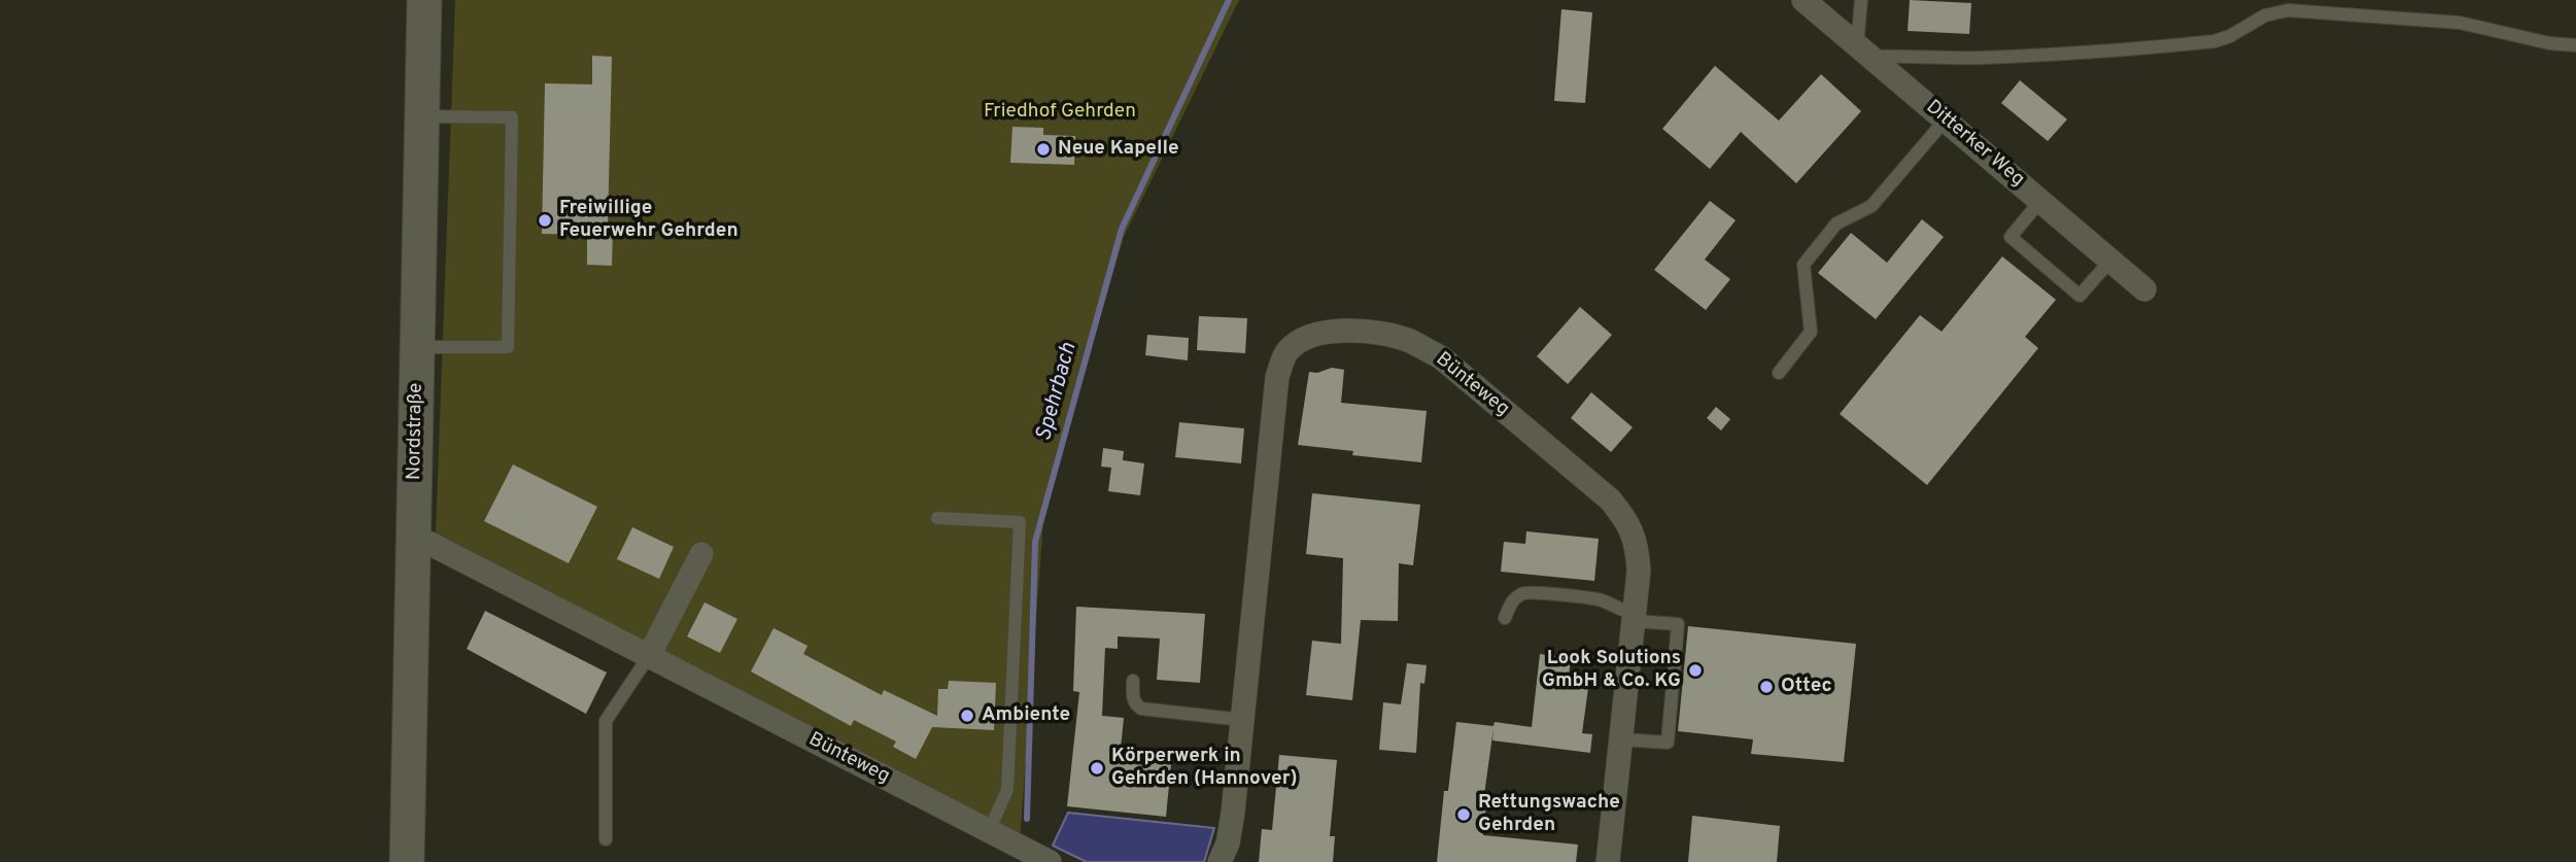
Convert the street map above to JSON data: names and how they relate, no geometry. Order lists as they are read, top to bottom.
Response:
{
  "streets": {
    "street": ["Ditterker Weg", "Bünteweg", "Nordstraße"]
  },
  "crossings": [
    ["Bünteweg", "Nordstraße"]
  ],
  "water": ["Spehrbach"],
  "parks": ["Friedhof Gehrden"],
  "places": [
    "Neue Kapelle",
    "Freiwillige Feuerwehr Gehrden",
    "Look Solutions GmbH & Co. KG",
    "Ottec",
    "Ambiente",
    "Körperwerk in Gehrden (Hannover)",
    "Rettungswache Gehrden"
  ]
}
